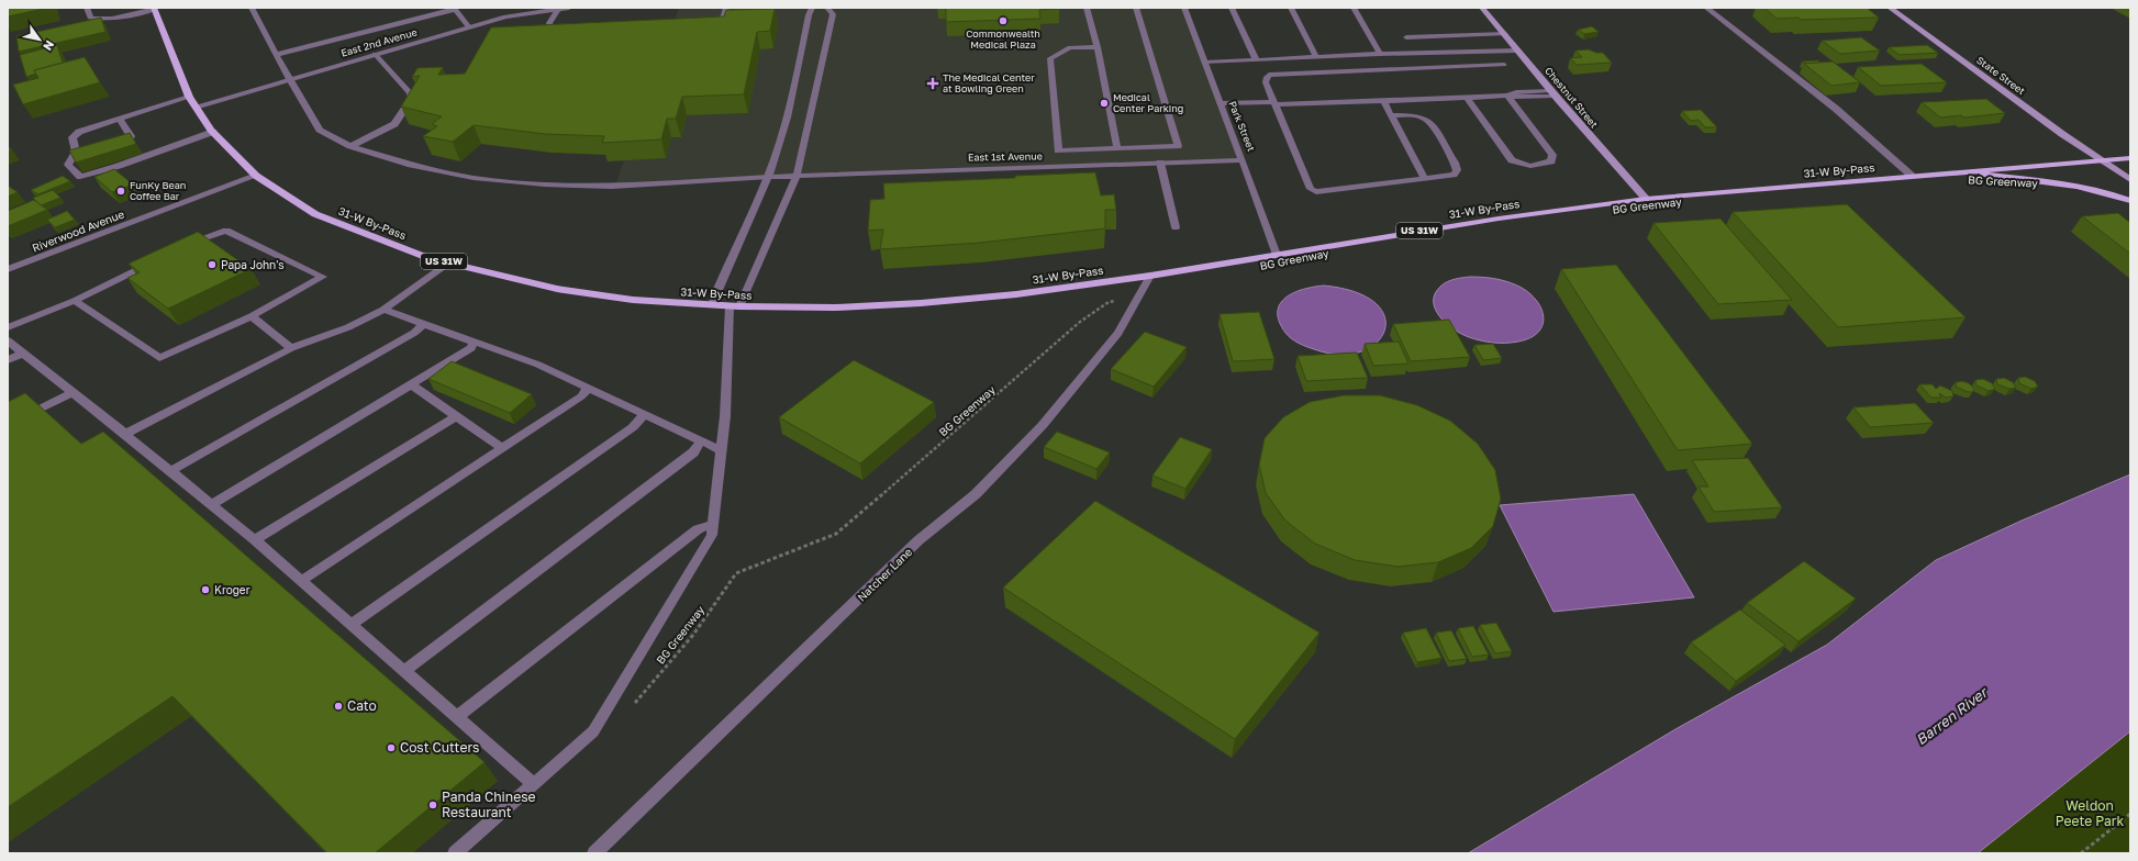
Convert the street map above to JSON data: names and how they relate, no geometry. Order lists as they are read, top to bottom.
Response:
{
  "streets": {
    "main road": ["31-W By-Pass", "US 31W"],
    "street": [
      "East 2nd Avenue",
      "State Street",
      "Chestnut Street",
      "Park Street",
      "East 1st Avenue",
      "Riverwood Avenue",
      "Natcher Lane"
    ],
    "path": ["BG Greenway"]
  },
  "crossings": [
    ["East 2nd Avenue", "East 1st Avenue"],
    ["East 2nd Avenue", "31-W By-Pass"],
    ["State Street", "31-W By-Pass"],
    ["State Street", "US 31W"],
    ["Chestnut Street", "31-W By-Pass"],
    ["Park Street", "East 1st Avenue"],
    ["Park Street", "31-W By-Pass"],
    ["31-W By-Pass", "Riverwood Avenue"],
    ["31-W By-Pass", "US 31W"],
    ["31-W By-Pass", "Natcher Lane"],
    ["BG Greenway", "Natcher Lane"]
  ],
  "water": ["Barren River"],
  "parks": ["Weldon Peete Park"],
  "places": {
    "other": [
      "Commonwealth Medical Plaza",
      "Medical Center Parking",
      "FunKy Bean Coffee Bar",
      "Papa John's",
      "Kroger",
      "Cato",
      "Cost Cutters",
      "Panda Chinese Restaurant"
    ],
    "health": ["The Medical Center at Bowling Green"]
  },
  "north": "bottom right"
}
